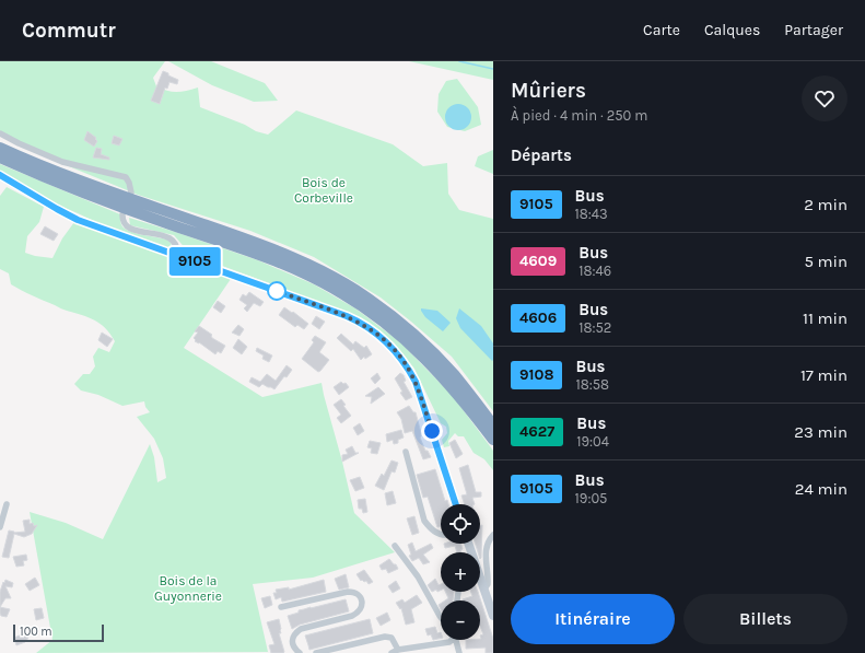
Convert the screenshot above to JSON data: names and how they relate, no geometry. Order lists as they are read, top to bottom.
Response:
{
  "parks": ["Bois de Corbeville", "Bois de la Guyonnerie"],
  "lines": ["bus line 9105"],
  "scale_bar": "100 m",
  "page": {
    "header": "Commutr",
    "nav": ["Carte", "Calques", "Partager"],
    "on_map": "9105",
    "heading": [
      ["Mûriers", "À pied · 4 min · 250 m"],
      "Départs"
    ],
    "list": [
      {
        "mark": "9105",
        "name": "Bus",
        "note": "18:43",
        "value": "2 min"
      },
      {
        "mark": "4609",
        "name": "Bus",
        "note": "18:46",
        "value": "5 min"
      },
      {
        "mark": "4606",
        "name": "Bus",
        "note": "18:52",
        "value": "11 min"
      },
      {
        "mark": "9108",
        "name": "Bus",
        "note": "18:58",
        "value": "17 min"
      },
      {
        "mark": "4627",
        "name": "Bus",
        "note": "19:04",
        "value": "23 min"
      },
      {
        "mark": "9105",
        "name": "Bus",
        "note": "19:05",
        "value": "24 min"
      }
    ],
    "map_buttons": ["+", "−"],
    "buttons": ["Itinéraire", "Billets"],
    "scale": "100 m"
  }
}
